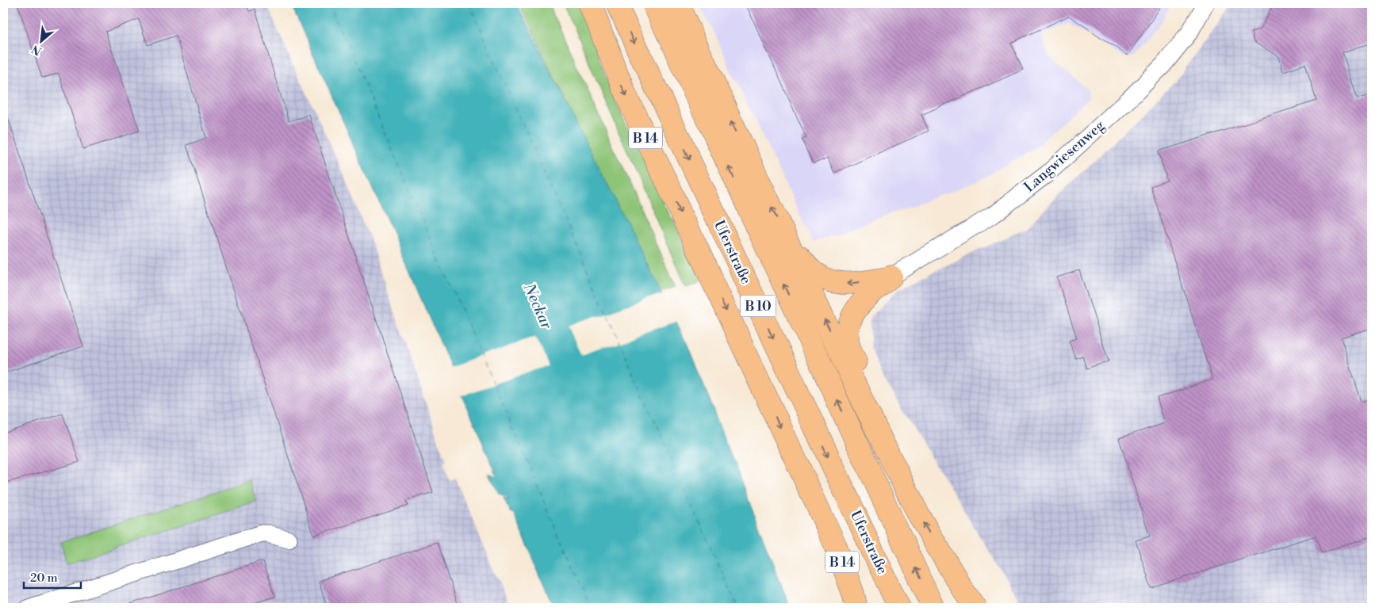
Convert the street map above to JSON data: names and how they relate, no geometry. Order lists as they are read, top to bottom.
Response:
{
  "streets": {
    "highway": ["B 14", "Uferstraße", "B 10"],
    "street": ["Langwiesenweg"]
  },
  "water": ["Neckar"],
  "scale_bar": "20 m",
  "north": "bottom left"
}
